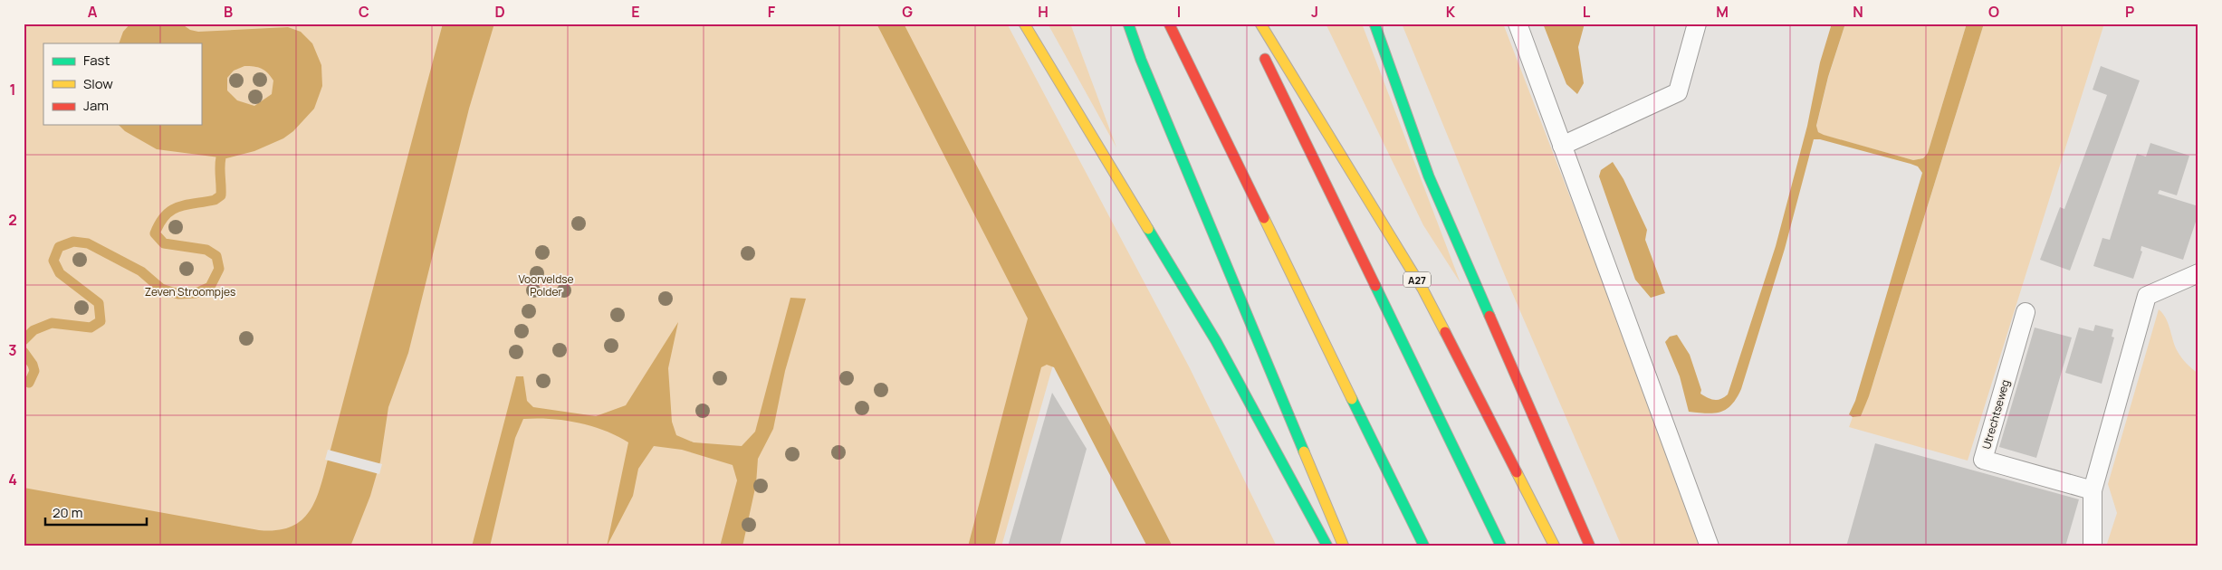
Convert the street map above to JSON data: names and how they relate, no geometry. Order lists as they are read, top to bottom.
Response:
{
  "streets": {
    "highway": ["A27"],
    "lane": ["Utrechtseweg"]
  },
  "parks": ["Voorveldse Polder", "Zeven Stroompjes"],
  "legend": ["Fast", "Slow", "Jam"],
  "scale_bar": "20 m",
  "grid": {
    "columns": [
      "A",
      "B",
      "C",
      "D",
      "E",
      "F",
      "G",
      "H",
      "I",
      "J",
      "K",
      "L",
      "M",
      "N",
      "O",
      "P"
    ],
    "rows": [
      "1",
      "2",
      "3",
      "4"
    ]
  }
}
